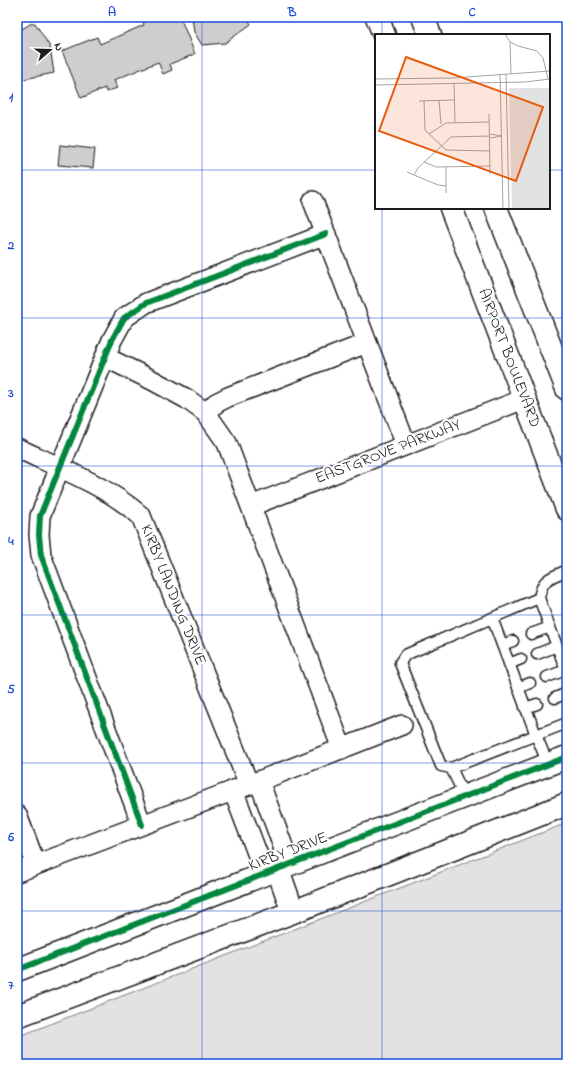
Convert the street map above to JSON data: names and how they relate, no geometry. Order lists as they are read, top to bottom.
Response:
{
  "streets": {
    "street": [
      "AIRPORT BOULEVARD",
      "EASTGROVE PARKWAY",
      "KIRBY LANDING DRIVE",
      "KIRBY DRIVE"
    ]
  },
  "crossings": [
    ["AIRPORT BOULEVARD", "EASTGROVE PARKWAY"],
    ["KIRBY LANDING DRIVE", "KIRBY DRIVE"]
  ],
  "north": "right",
  "grid": {
    "columns": ["A", "B", "C"],
    "rows": [
      "1",
      "2",
      "3",
      "4",
      "5",
      "6",
      "7"
    ]
  }
}
